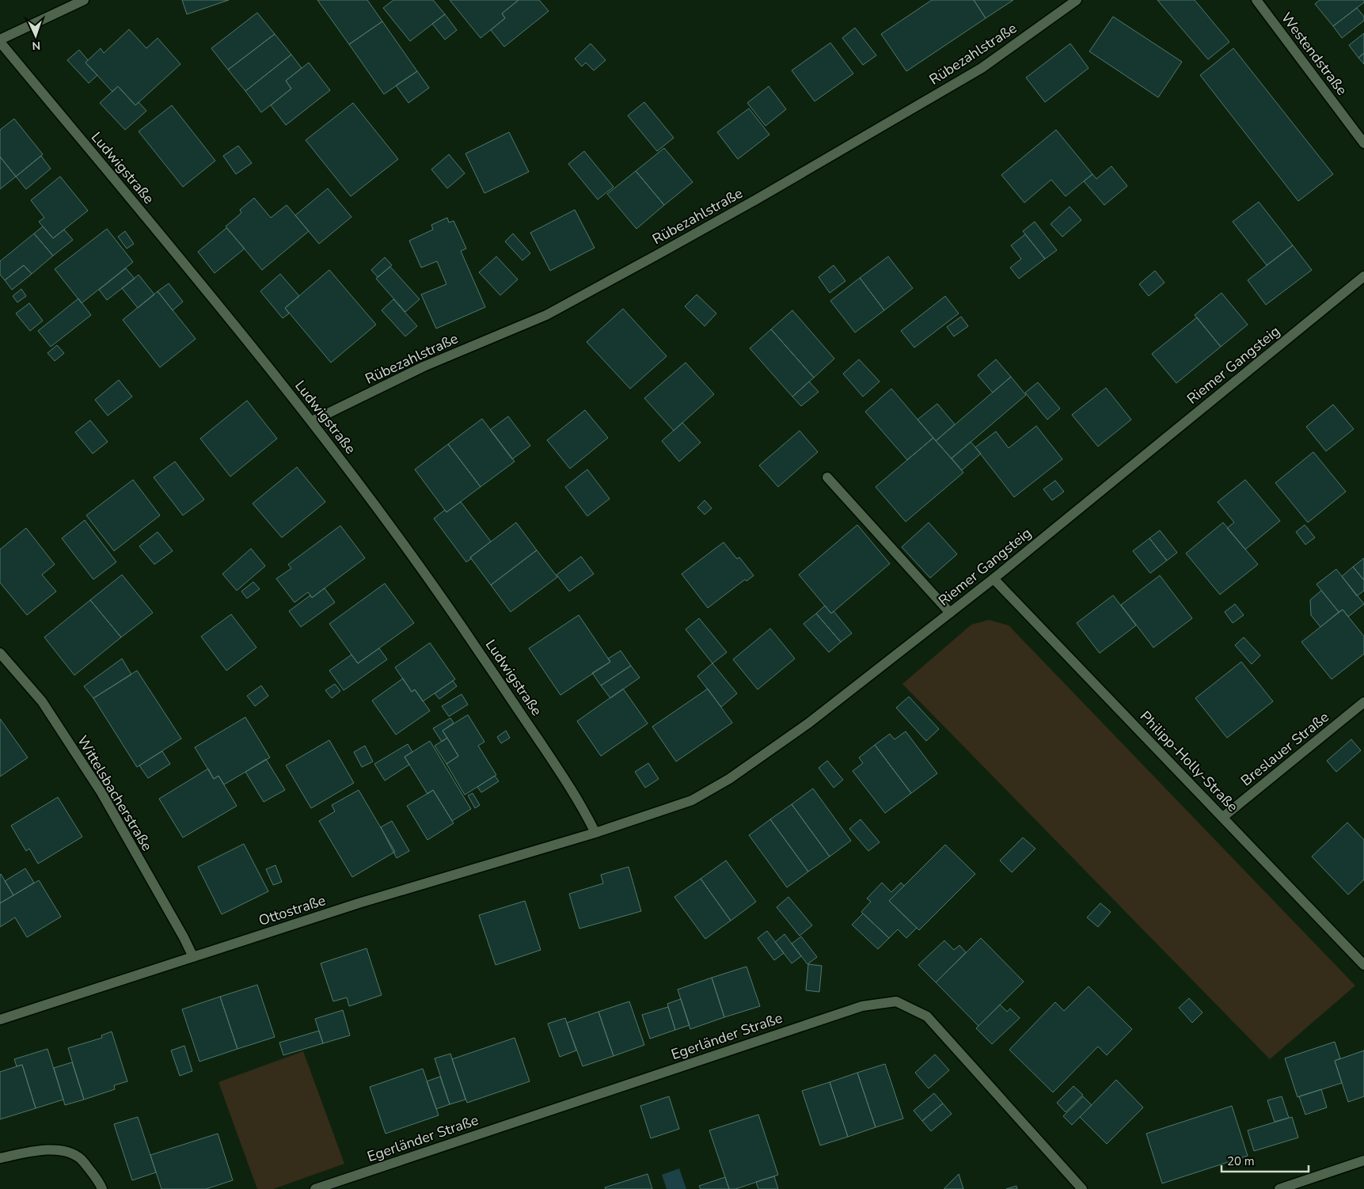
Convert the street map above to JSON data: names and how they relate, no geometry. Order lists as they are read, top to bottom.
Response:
{
  "streets": {
    "street": [
      "Rübezahlstraße",
      "Westendstraße",
      "Ludwigstraße",
      "Riemer Gangsteig",
      "Breslauer Straße",
      "Philipp-Holly-Straße",
      "Wittelsbacherstraße",
      "Ottostraße",
      "Egerländer Straße"
    ]
  },
  "crossings": [
    ["Rübezahlstraße", "Ludwigstraße"],
    ["Ludwigstraße", "Riemer Gangsteig"],
    ["Ludwigstraße", "Ottostraße"],
    ["Riemer Gangsteig", "Philipp-Holly-Straße"],
    ["Riemer Gangsteig", "Ottostraße"],
    ["Breslauer Straße", "Philipp-Holly-Straße"],
    ["Wittelsbacherstraße", "Ottostraße"]
  ],
  "scale_bar": "20 m",
  "north": "bottom"
}
